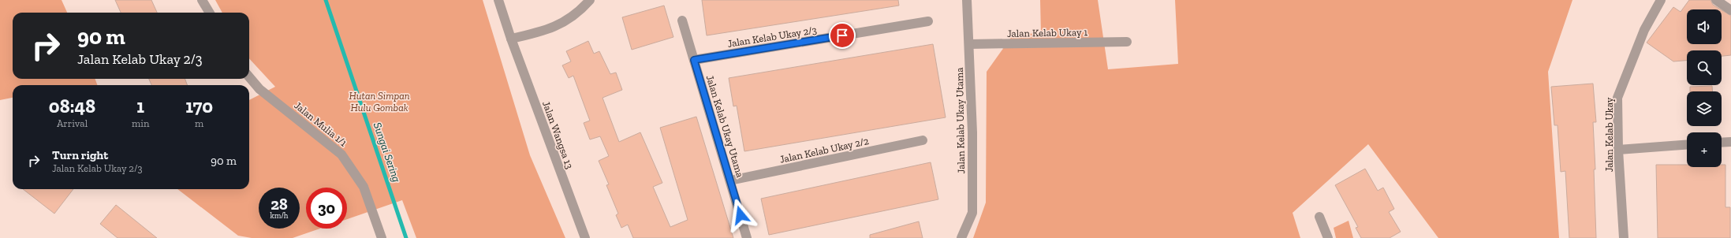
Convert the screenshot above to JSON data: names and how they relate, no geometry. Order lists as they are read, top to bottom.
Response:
{
  "streets": {
    "street": [
      "Jalan Kelab Ukay 1",
      "Jalan Kelab Ukay 2/3",
      "Jalan Kelab Ukay Utama",
      "Jalan Mulia 1/1",
      "Jalan Wangsa 13",
      "Jalan Kelab Ukay",
      "Jalan Kelab Ukay 2/2"
    ]
  },
  "crossings": [
    ["Jalan Kelab Ukay 1", "Jalan Kelab Ukay Utama"],
    ["Jalan Kelab Ukay 2/3", "Jalan Kelab Ukay Utama"],
    ["Jalan Kelab Ukay Utama", "Jalan Kelab Ukay 2/2"]
  ],
  "water": ["Sungai Sering"],
  "parks": ["Hutan Simpan Hulu Gombak"],
  "page": {
    "map_buttons": "+",
    "turn": ["90 m", "Jalan Kelab Ukay 2/3"],
    "eta": [
      "08:48",
      "Arrival",
      "1",
      "min",
      "170",
      "m"
    ],
    "list": [
      {
        "name": "Turn right",
        "note": "Jalan Kelab Ukay 2/3",
        "value": "90 m"
      }
    ],
    "speed": "28 km/h",
    "limit": "30"
  }
}
